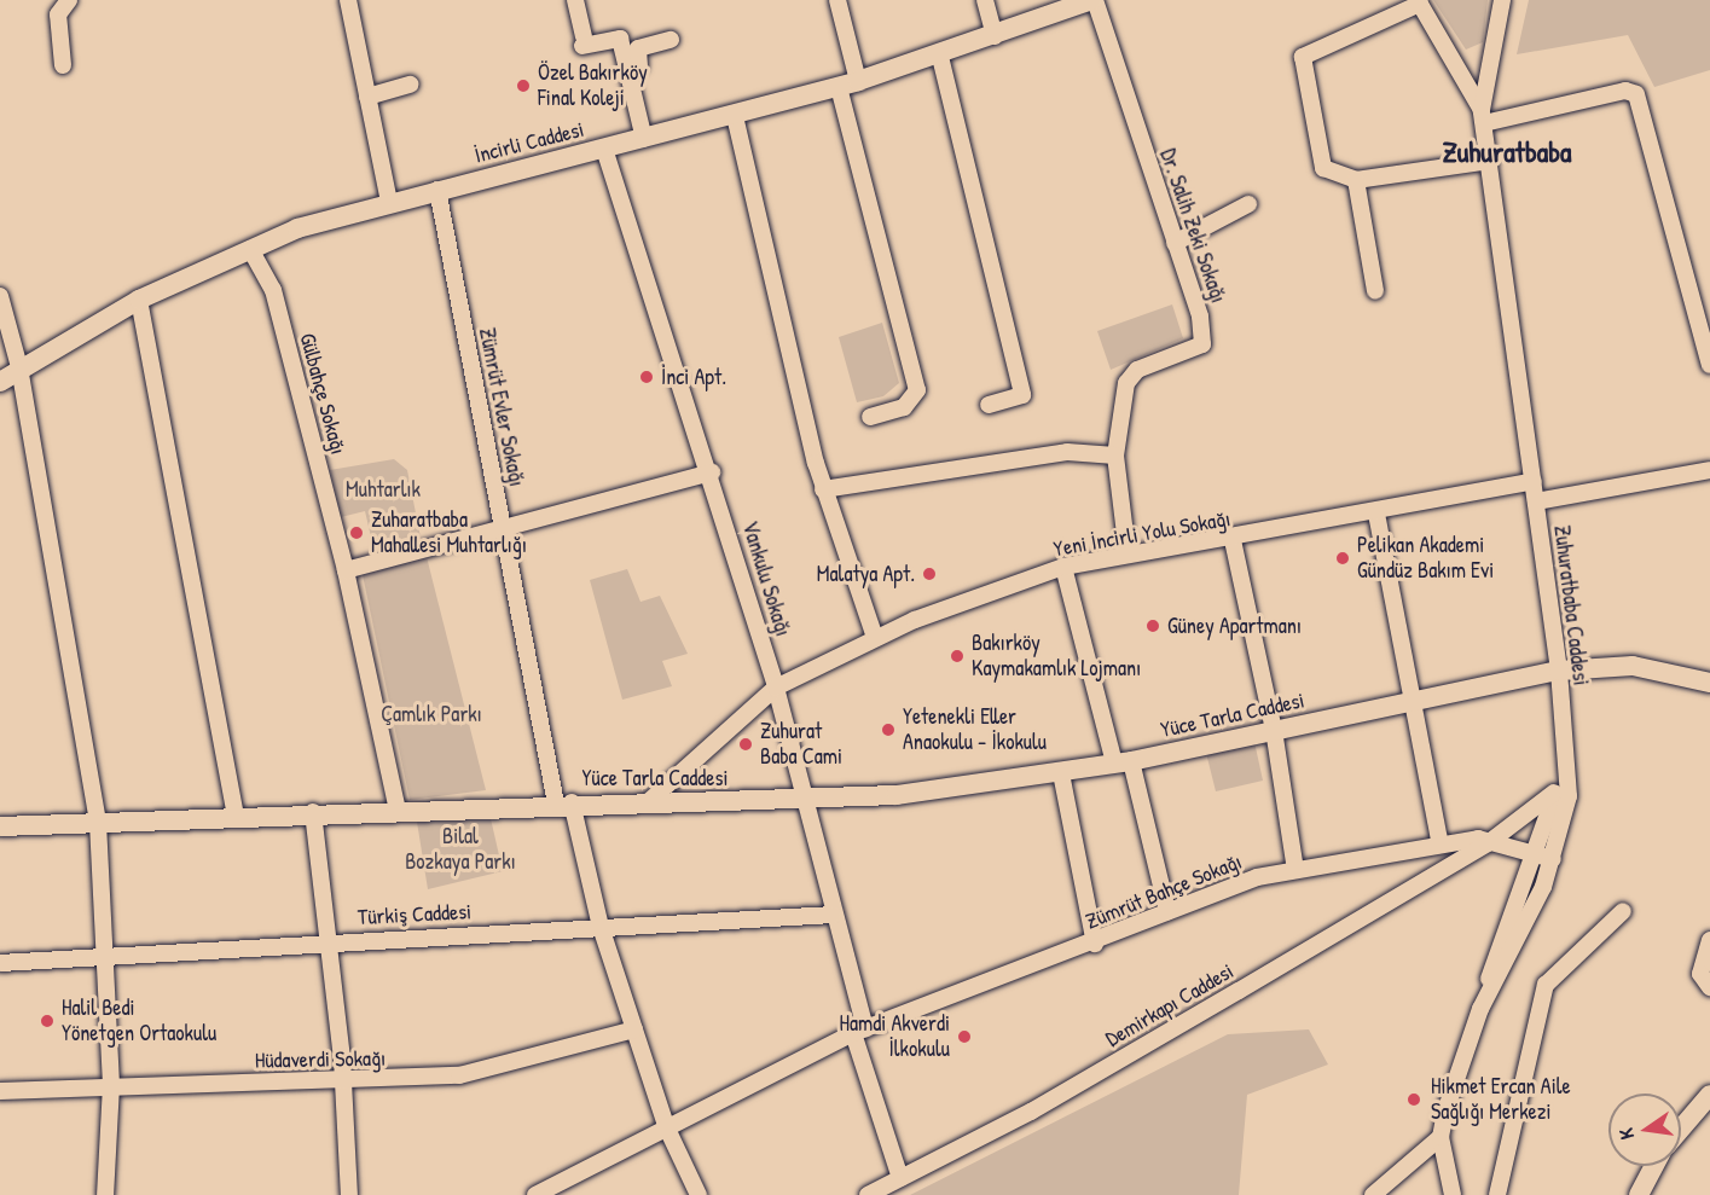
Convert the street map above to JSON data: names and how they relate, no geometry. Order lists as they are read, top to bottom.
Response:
{
  "streets": {
    "main road": ["İncirli Caddesi", "Yüce Tarla Caddesi"],
    "street": [
      "Dr. Salih Zeki Sokağı",
      "Gülbahçe Sokağı",
      "Zümrüt Evler Sokağı",
      "Yeni İncirli Yolu Sokağı",
      "Vankulu Sokağı",
      "Zuhuratbaba Caddesi",
      "Zümrüt Bahçe Sokağı",
      "Türkiş Caddesi",
      "Demirkapı Caddesi",
      "Hüdaverdi Sokağı"
    ]
  },
  "crossings": [
    ["İncirli Caddesi", "Dr. Salih Zeki Sokağı"],
    ["İncirli Caddesi", "Gülbahçe Sokağı"],
    ["İncirli Caddesi", "Zümrüt Evler Sokağı"],
    ["İncirli Caddesi", "Vankulu Sokağı"],
    ["Dr. Salih Zeki Sokağı", "Yeni İncirli Yolu Sokağı"],
    ["Gülbahçe Sokağı", "Yüce Tarla Caddesi"],
    ["Zümrüt Evler Sokağı", "Yüce Tarla Caddesi"],
    ["Zümrüt Evler Sokağı", "Zümrüt Bahçe Sokağı"],
    ["Zümrüt Evler Sokağı", "Türkiş Caddesi"],
    ["Zümrüt Evler Sokağı", "Hüdaverdi Sokağı"],
    ["Yeni İncirli Yolu Sokağı", "Vankulu Sokağı"],
    ["Yeni İncirli Yolu Sokağı", "Zuhuratbaba Caddesi"],
    ["Yeni İncirli Yolu Sokağı", "Yüce Tarla Caddesi"],
    ["Vankulu Sokağı", "Yüce Tarla Caddesi"],
    ["Vankulu Sokağı", "Zümrüt Bahçe Sokağı"],
    ["Vankulu Sokağı", "Türkiş Caddesi"],
    ["Vankulu Sokağı", "Demirkapı Caddesi"],
    ["Zuhuratbaba Caddesi", "Yüce Tarla Caddesi"],
    ["Zümrüt Bahçe Sokağı", "Demirkapı Caddesi"]
  ],
  "districts": ["Zuhuratbaba"],
  "parks": ["Muhtarlık", "Çamlık Parkı", "Bilal Bozkaya Parkı"],
  "places": [
    "Özel Bakırköy Final Koleji",
    "İnci Apt.",
    "Zuharatbaba Mahallesi Muhtarlığı",
    "Pelikan Akademi Gündüz Bakım Evi",
    "Malatya Apt.",
    "Güney Apartmanı",
    "Bakırköy Kaymakamlık Lojmanı",
    "Yetenekli Eller Anaokulu - İkokulu",
    "Zuhurat Baba Cami",
    "Halil Bedi Yönetgen Ortaokulu",
    "Hamdi Akverdi İlkokulu",
    "Hikmet Ercan Aile Sağlığı Merkezi"
  ],
  "north": "left"
}
